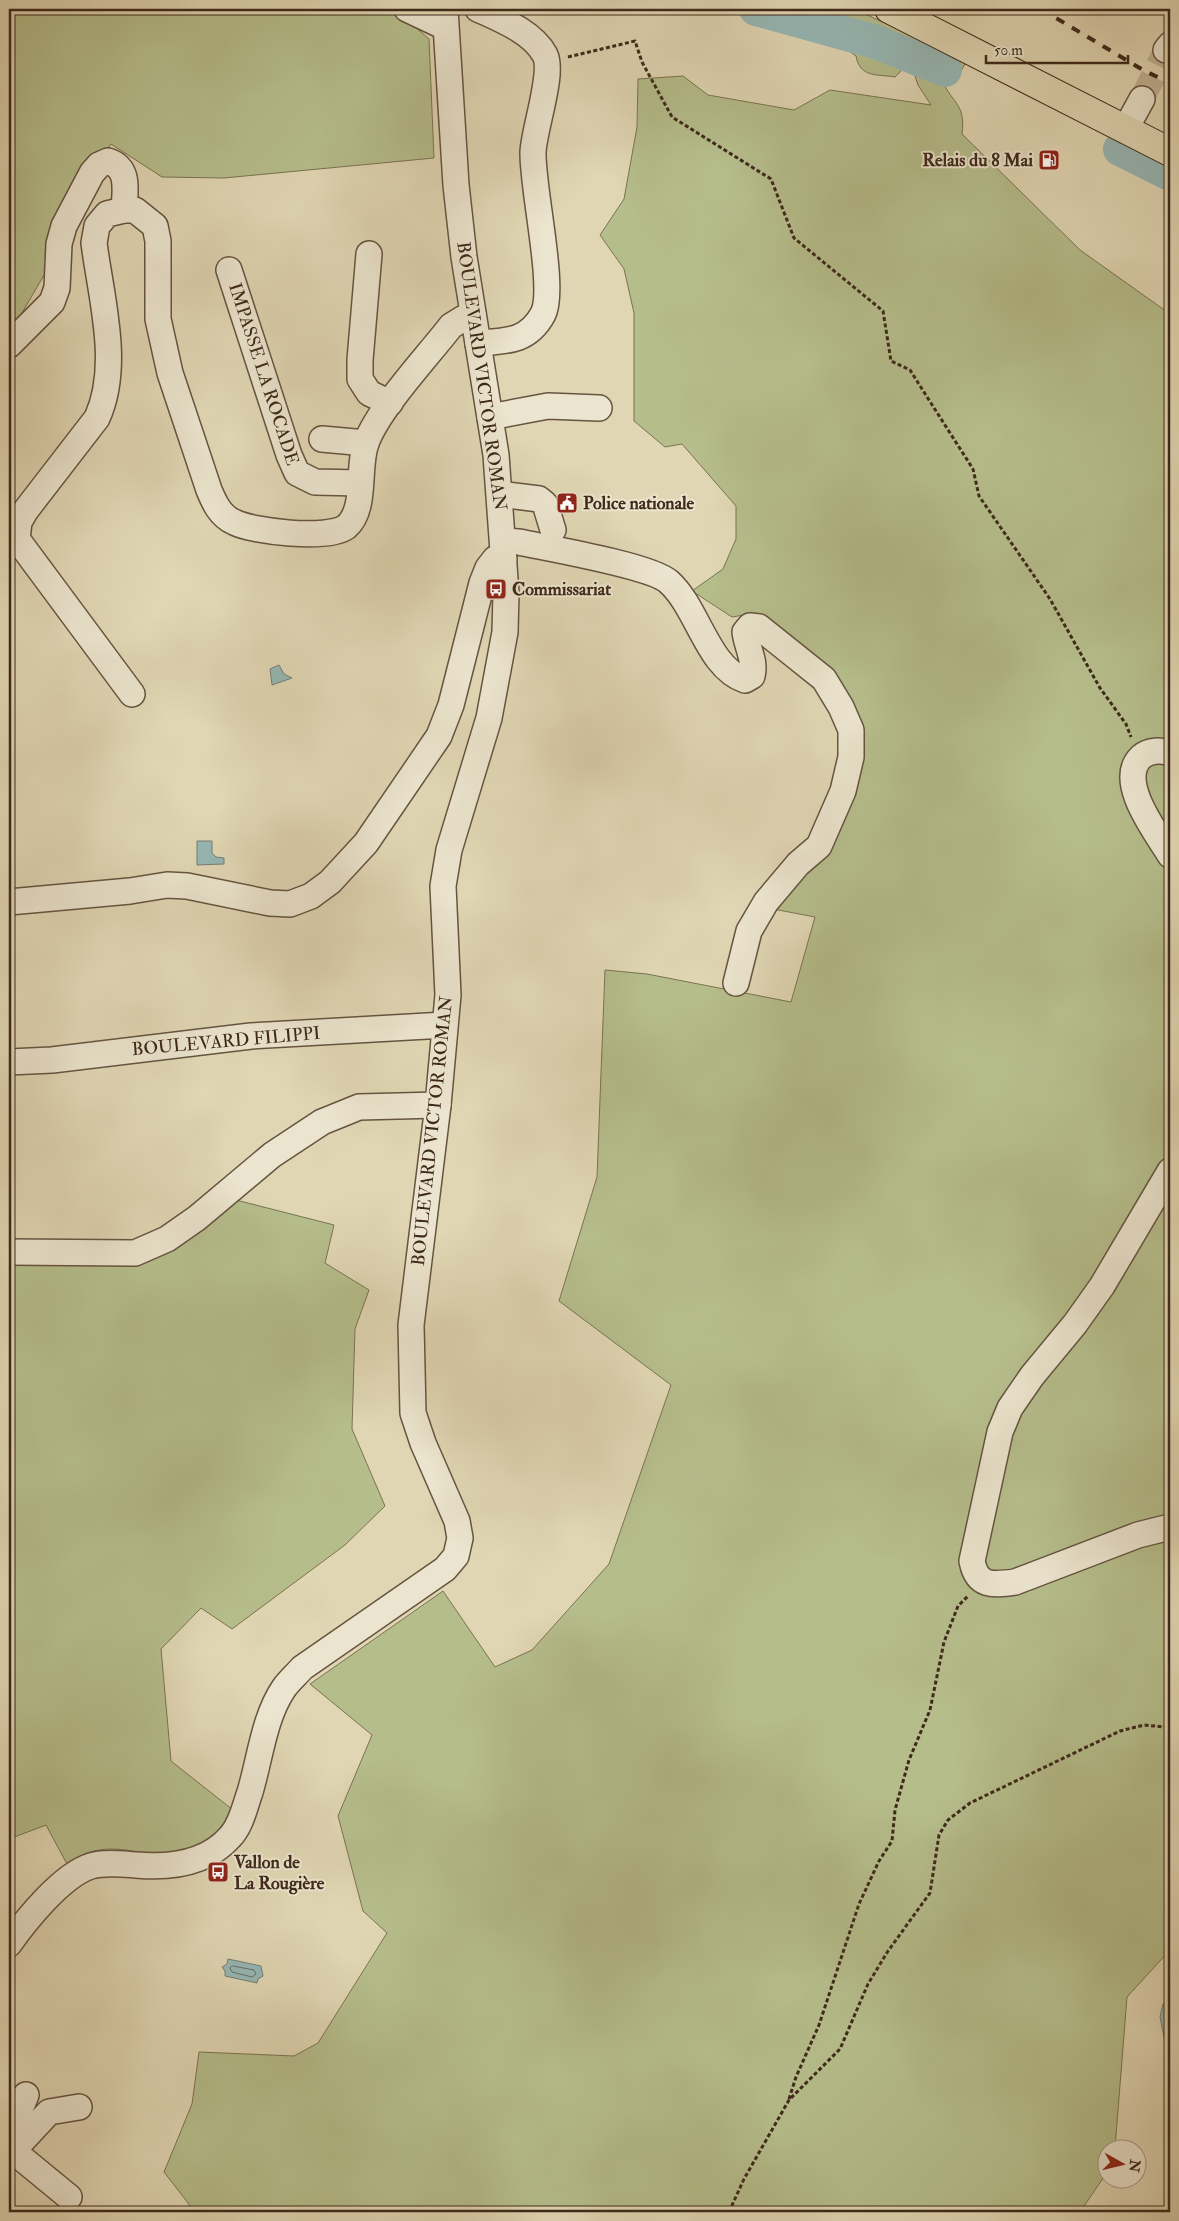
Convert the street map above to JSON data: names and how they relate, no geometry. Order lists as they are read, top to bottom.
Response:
{
  "streets": {
    "street": ["IMPASSE LA ROCADE", "BOULEVARD VICTOR ROMAN", "BOULEVARD FILIPPI"]
  },
  "crossings": [
    ["BOULEVARD VICTOR ROMAN", "BOULEVARD FILIPPI"]
  ],
  "places": {
    "fuel station": ["Relais du 8 Mai"],
    "public building": ["Police nationale"],
    "bus stop": ["Commissariat", "Vallon de La Rougière"]
  },
  "scale_bar": "50 m",
  "north": "right"
}
